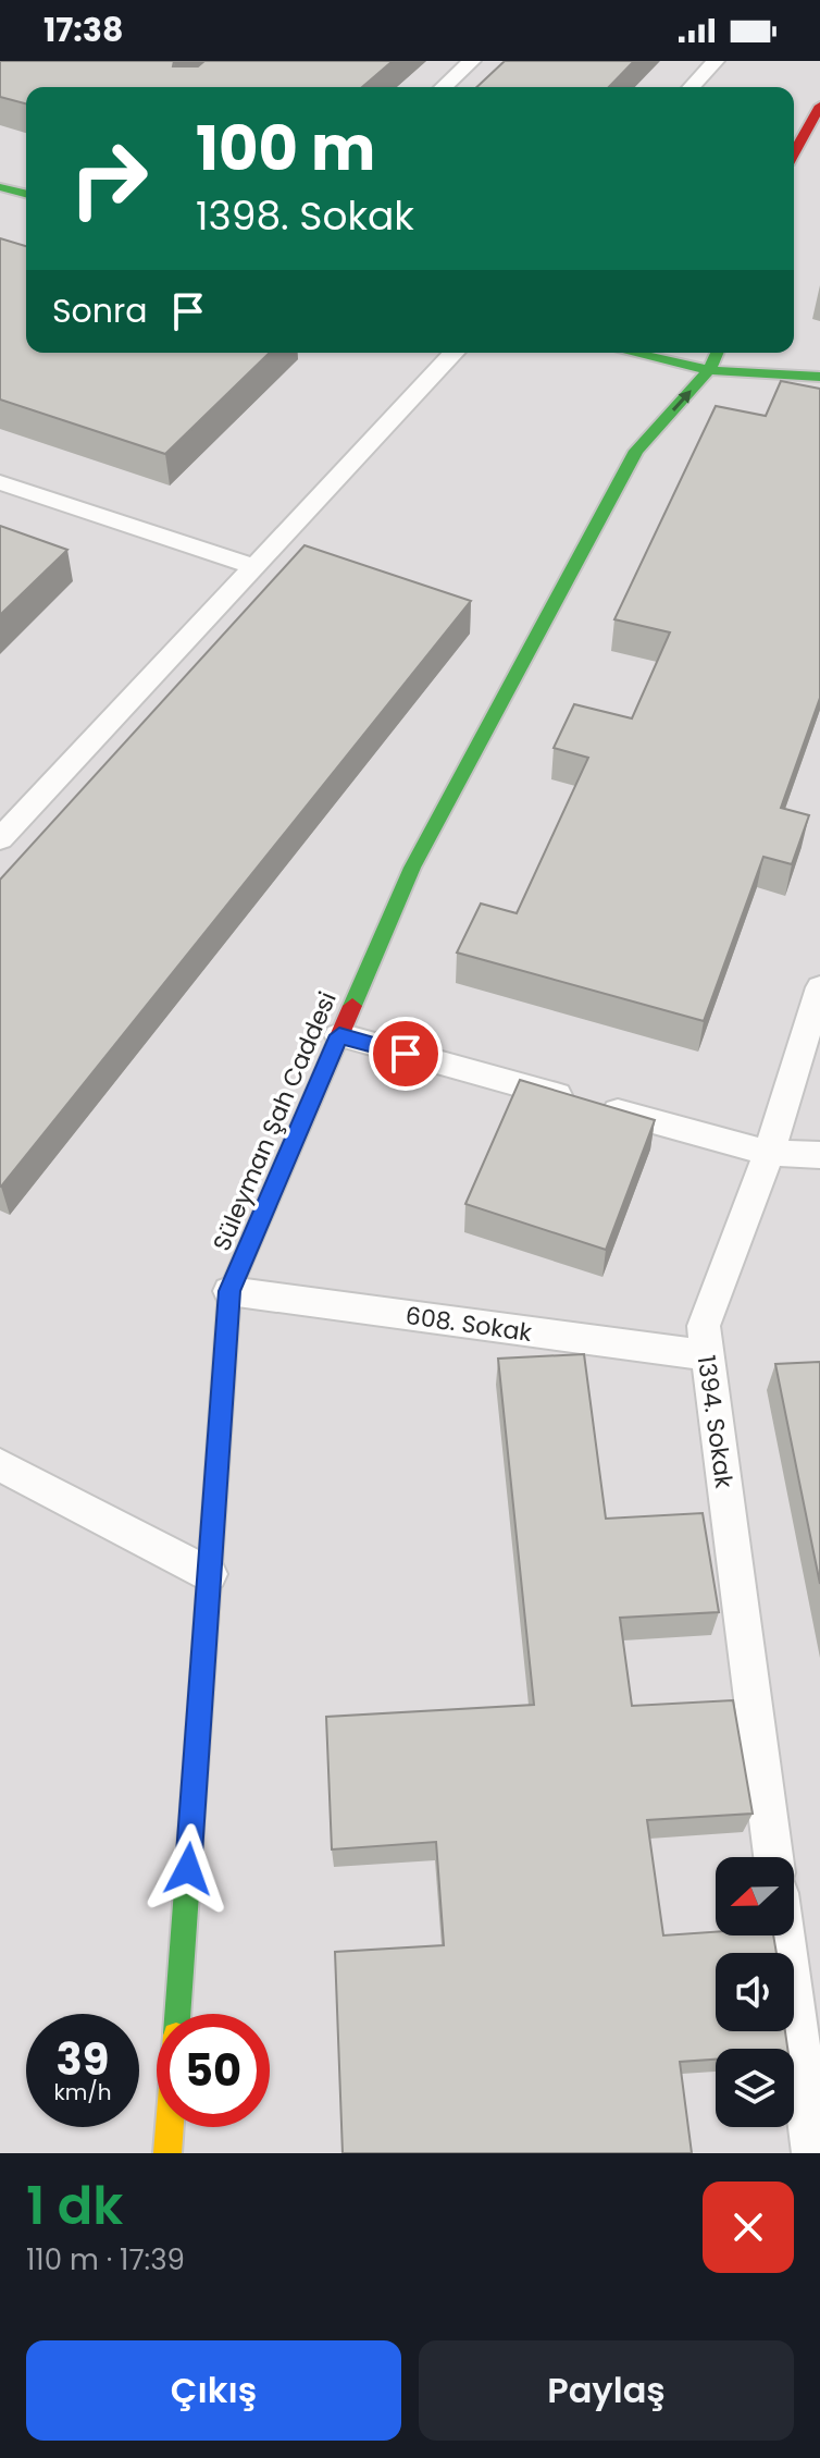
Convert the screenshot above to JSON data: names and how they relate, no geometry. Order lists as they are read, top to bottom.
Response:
{
  "streets": {
    "main road": ["Süleyman Şah Caddesi"],
    "lane": ["608. Sokak", "1394. Sokak"]
  },
  "crossings": [
    ["Süleyman Şah Caddesi", "608. Sokak"],
    ["608. Sokak", "1394. Sokak"]
  ],
  "north": "left",
  "page": {
    "status": "17:38",
    "turn": ["100 m", "1398. Sokak"],
    "then": "Sonra",
    "speed": "39 km/h",
    "limit": "50",
    "heading": ["1 dk", "110 m · 17:39"],
    "buttons": ["Çıkış", "Paylaş"]
  }
}
